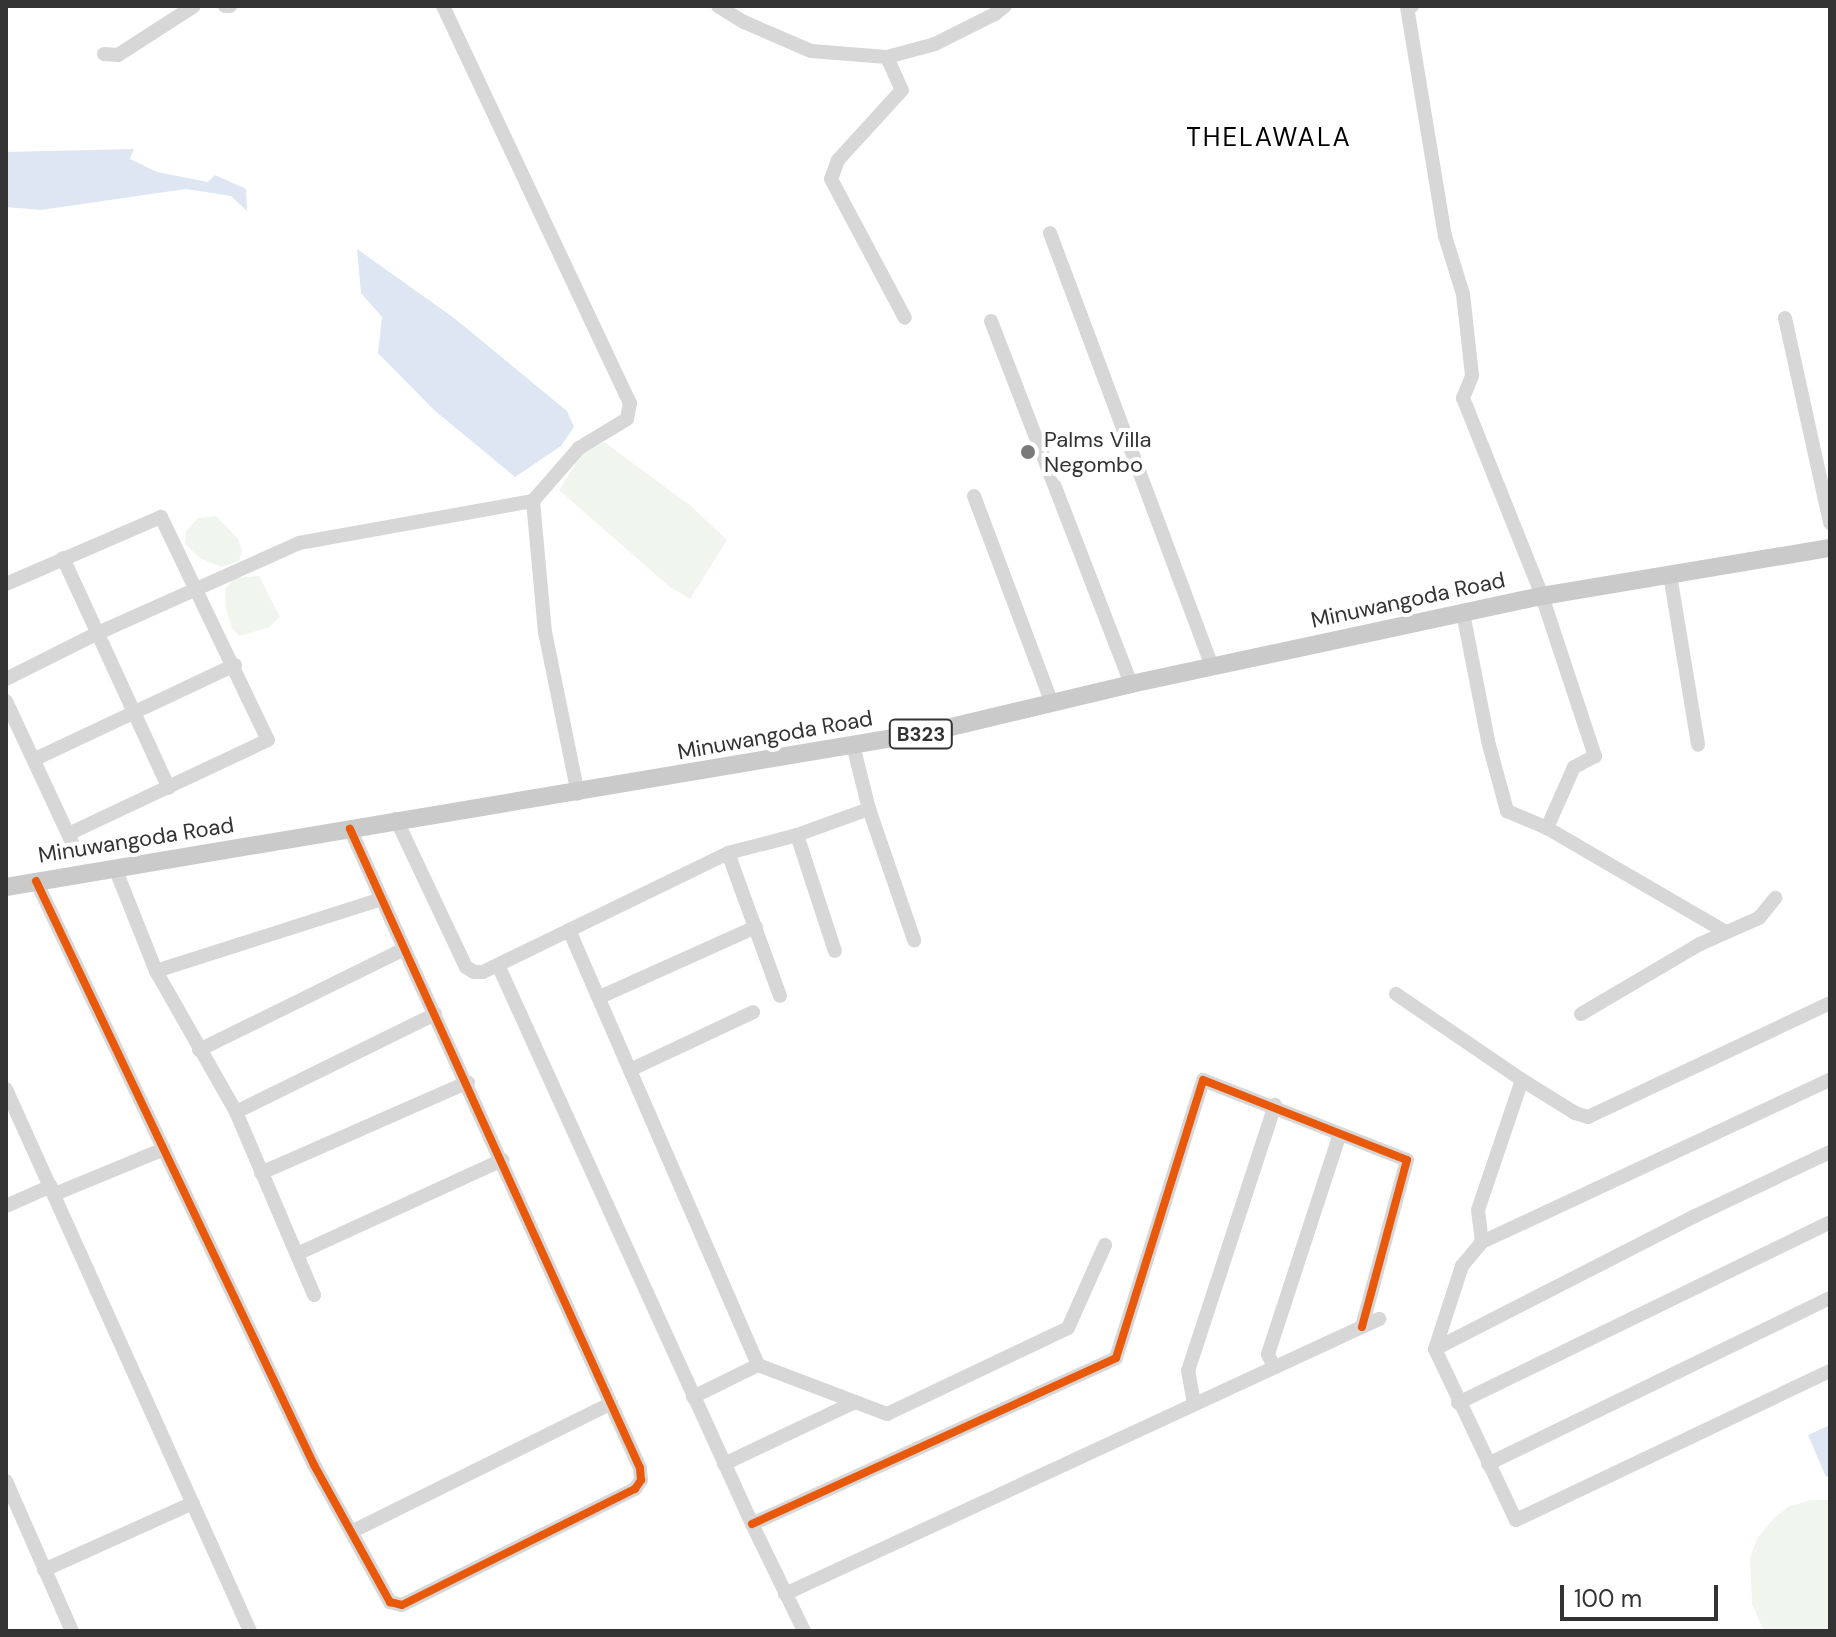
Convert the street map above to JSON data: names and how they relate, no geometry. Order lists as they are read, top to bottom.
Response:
{
  "streets": {
    "main road": ["Minuwangoda Road", "B323"]
  },
  "districts": ["THELAWALA"],
  "places": ["Palms Villa Negombo"],
  "scale_bar": "100 m"
}
